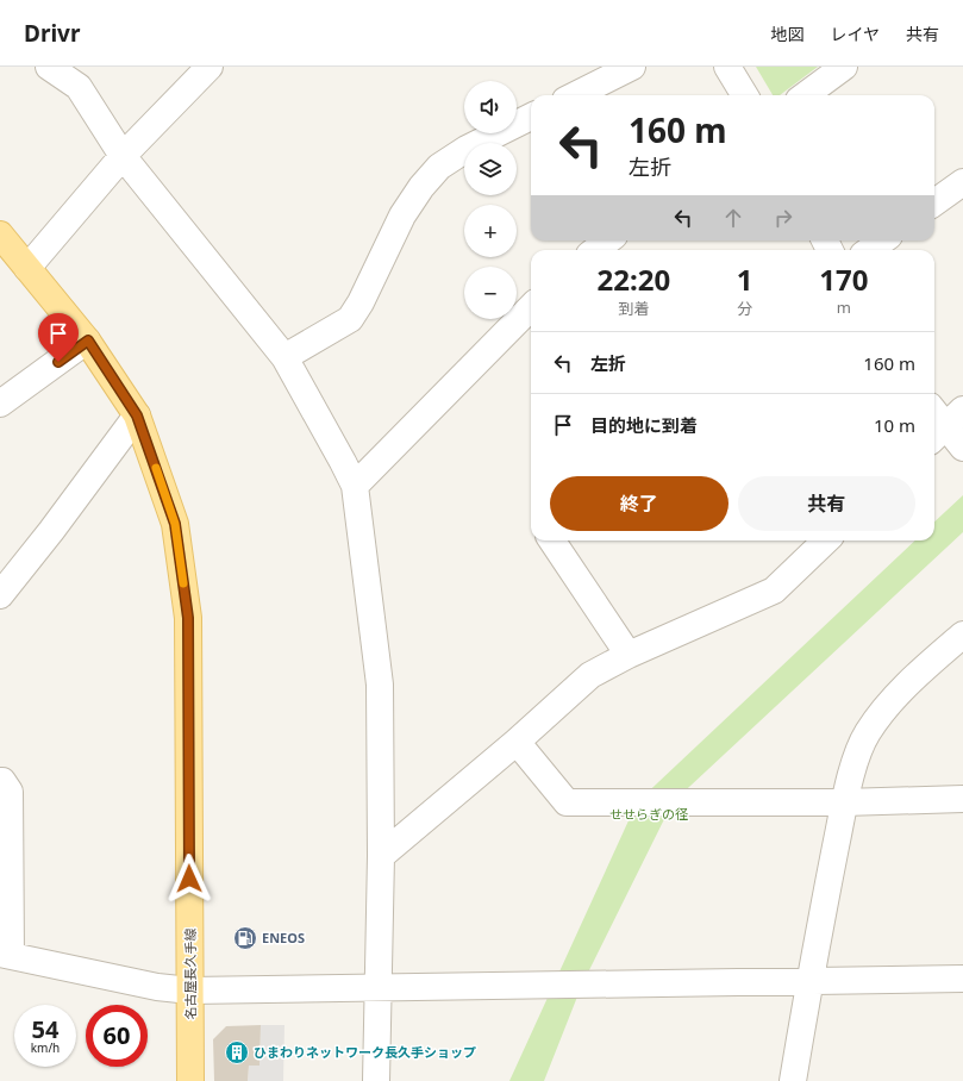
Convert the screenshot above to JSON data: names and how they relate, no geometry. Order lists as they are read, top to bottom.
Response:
{
  "streets": {
    "main road": ["名古屋長久手線"]
  },
  "parks": ["せせらぎの径"],
  "places": {
    "fuel station": ["ENEOS"],
    "building": ["ひまわりネットワーク長久手ショップ"]
  },
  "page": {
    "header": "Drivr",
    "nav": ["地図", "レイヤ", "共有"],
    "map_buttons": ["+", "−"],
    "turn": ["160 m", "左折"],
    "eta": [
      "22:20",
      "到着",
      "1",
      "分",
      "170",
      "m"
    ],
    "list": [
      {
        "name": "左折",
        "value": "160 m"
      },
      {
        "name": "目的地に到着",
        "value": "10 m"
      }
    ],
    "buttons": ["終了", "共有"],
    "speed": "54 km/h",
    "limit": "60"
  }
}
